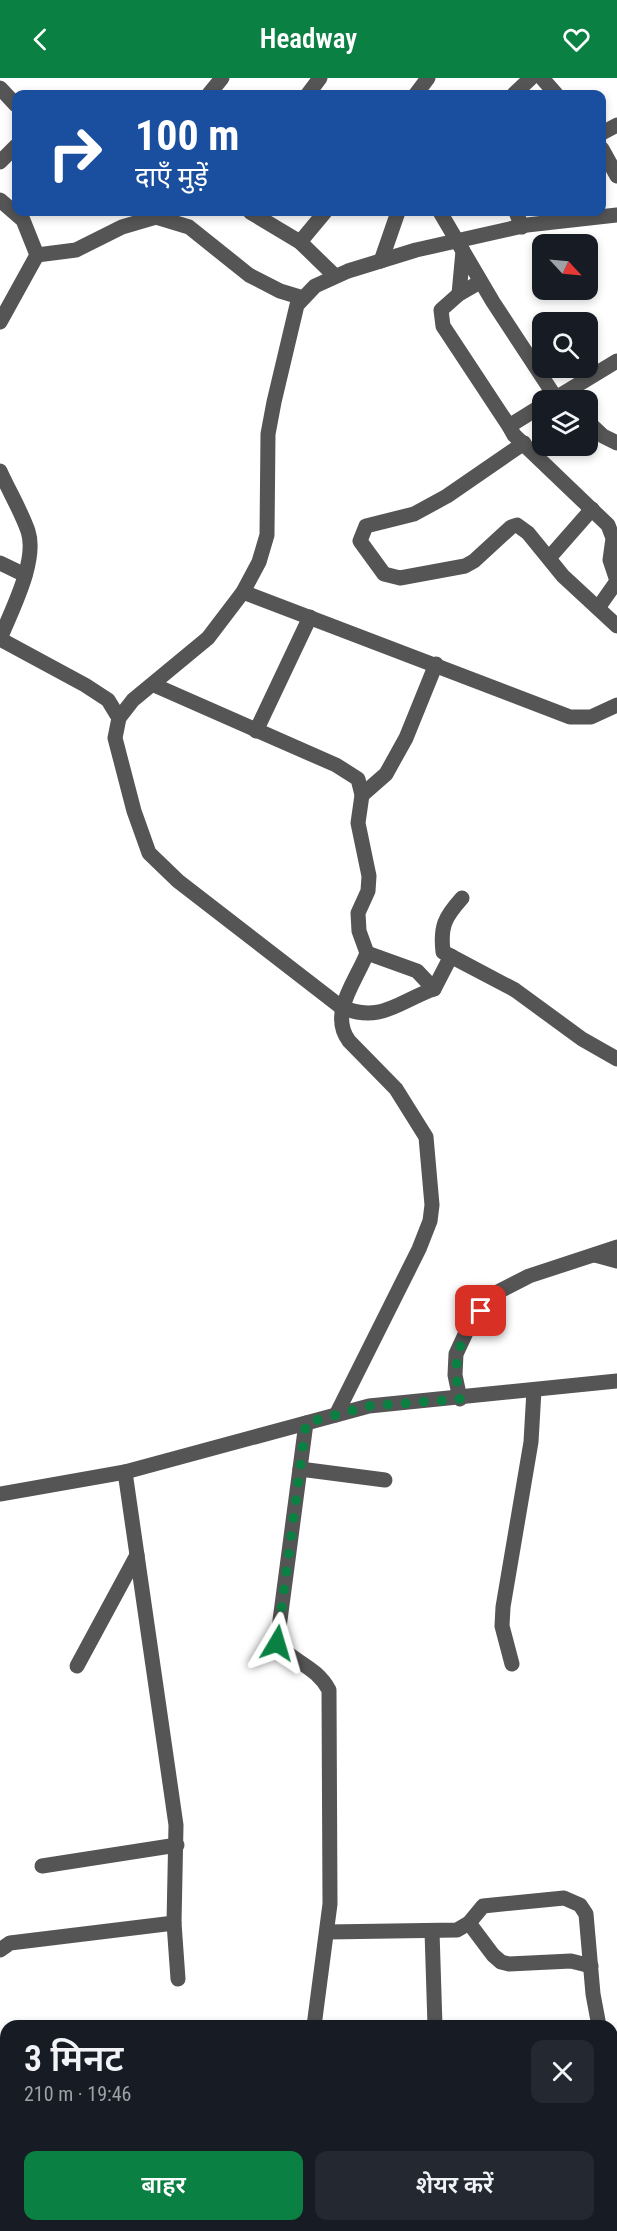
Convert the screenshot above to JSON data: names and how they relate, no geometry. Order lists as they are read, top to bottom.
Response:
{
  "north": "bottom right",
  "page": {
    "header": "Headway",
    "turn": ["100 m", "दाएँ मुड़ें"],
    "heading": ["3 मिनट", "210 m · 19:46"],
    "buttons": ["बाहर", "शेयर करें"]
  }
}
